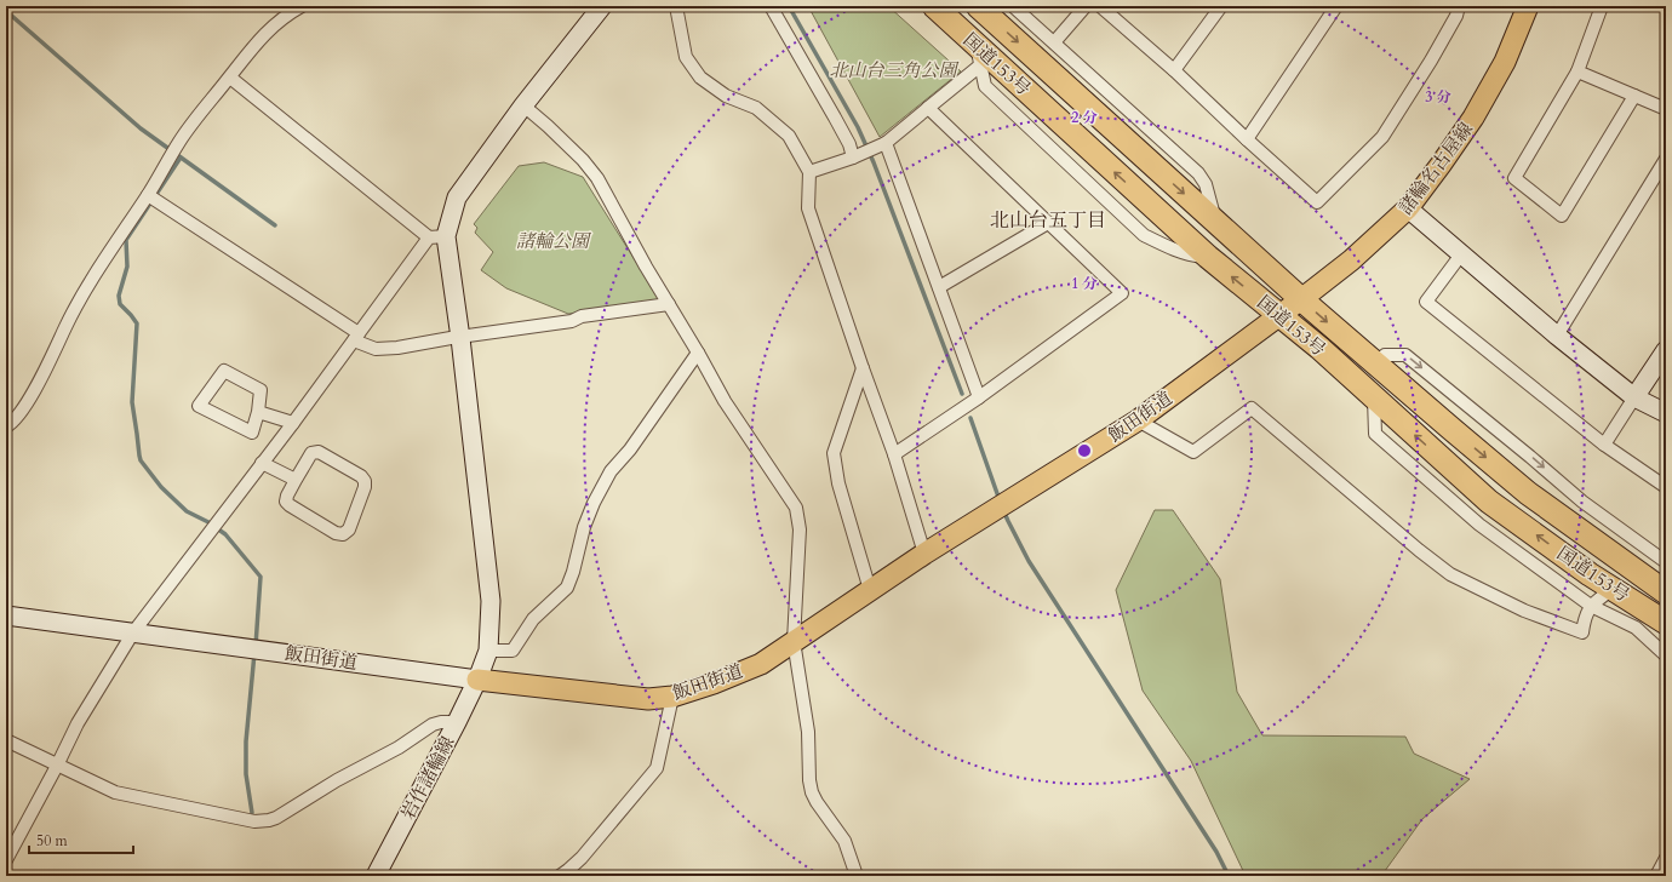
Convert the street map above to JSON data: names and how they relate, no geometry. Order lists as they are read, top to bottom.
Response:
{
  "streets": {
    "highway": ["国道153号"],
    "main road": ["諸輪名古屋線", "飯田街道"],
    "street": ["岩作諸輪線"]
  },
  "crossings": [
    ["国道153号", "諸輪名古屋線"],
    ["国道153号", "飯田街道"],
    ["諸輪名古屋線", "飯田街道"],
    ["飯田街道", "岩作諸輪線"]
  ],
  "districts": ["北山台五丁目"],
  "parks": ["北山台三角公園", "諸輪公園"],
  "scale_bar": "50 m",
  "rings": ["3 分", "2 分", "1 分"]
}
